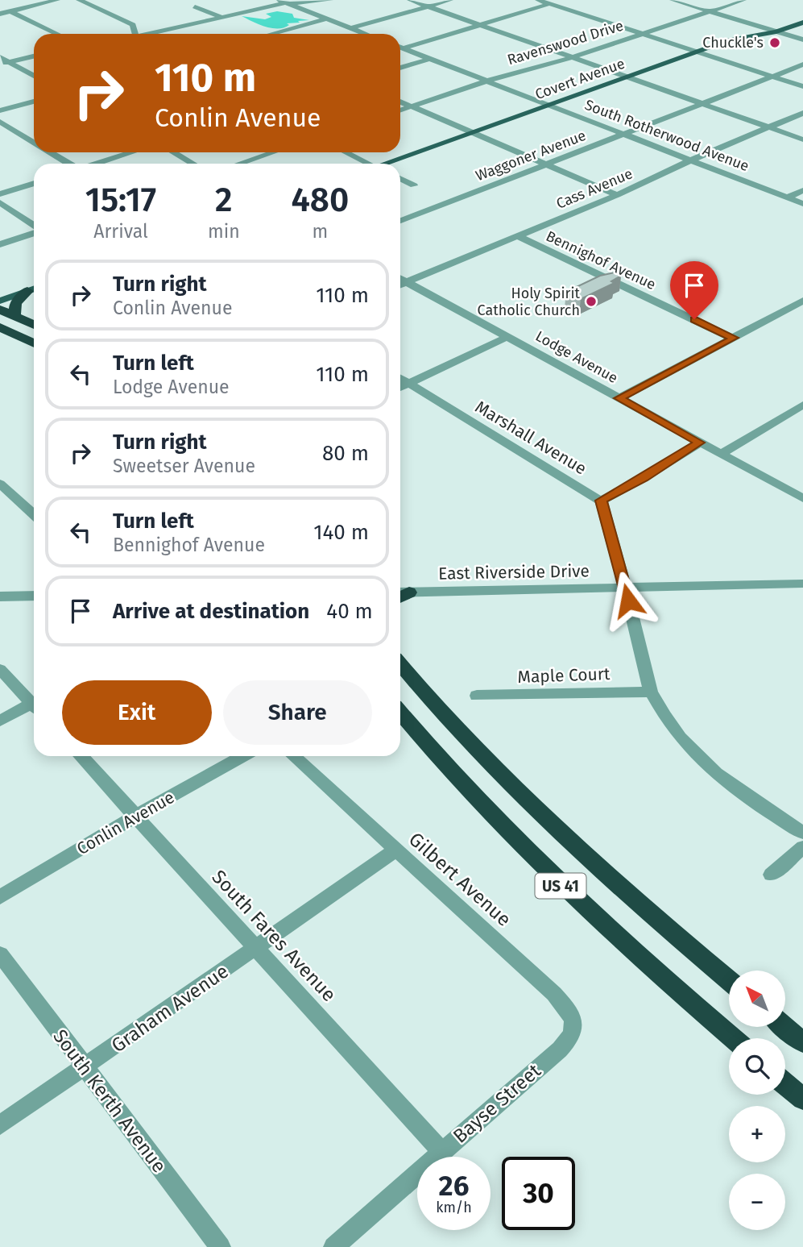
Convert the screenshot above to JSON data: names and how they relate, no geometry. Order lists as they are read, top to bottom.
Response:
{
  "streets": {
    "highway": ["US 41"],
    "main road": ["Covert Avenue"],
    "street": [
      "Ravenswood Drive",
      "South Rotherwood Avenue",
      "Waggoner Avenue",
      "Cass Avenue",
      "Bennighof Avenue",
      "Lodge Avenue",
      "Marshall Avenue",
      "East Riverside Drive",
      "Maple Court",
      "Conlin Avenue",
      "Gilbert Avenue",
      "South Fares Avenue",
      "Graham Avenue",
      "South Kerth Avenue",
      "Bayse Street"
    ]
  },
  "crossings": [
    ["Ravenswood Drive", "South Rotherwood Avenue"],
    ["Covert Avenue", "South Rotherwood Avenue"],
    ["South Rotherwood Avenue", "Waggoner Avenue"],
    ["South Rotherwood Avenue", "Cass Avenue"],
    ["Cass Avenue", "Bennighof Avenue"],
    ["Cass Avenue", "Lodge Avenue"],
    ["Conlin Avenue", "South Fares Avenue"],
    ["Gilbert Avenue", "Graham Avenue"],
    ["Gilbert Avenue", "Bayse Street"],
    ["South Fares Avenue", "Graham Avenue"],
    ["South Fares Avenue", "Bayse Street"],
    ["Graham Avenue", "South Kerth Avenue"]
  ],
  "places": ["Chuckle's", "Holy Spirit Catholic Church"],
  "north": "top left",
  "page": {
    "turn": ["110 m", "Conlin Avenue"],
    "eta": [
      "15:17",
      "Arrival",
      "2",
      "min",
      "480",
      "m"
    ],
    "list": [
      {
        "name": "Turn right",
        "note": "Conlin Avenue",
        "value": "110 m"
      },
      {
        "name": "Turn left",
        "note": "Lodge Avenue",
        "value": "110 m"
      },
      {
        "name": "Turn right",
        "note": "Sweetser Avenue",
        "value": "80 m"
      },
      {
        "name": "Turn left",
        "note": "Bennighof Avenue",
        "value": "140 m"
      },
      {
        "name": "Arrive at destination",
        "value": "40 m"
      }
    ],
    "buttons": ["Exit", "Share"],
    "map_buttons": ["+", "−"],
    "speed": "26 km/h",
    "limit": "30"
  }
}
